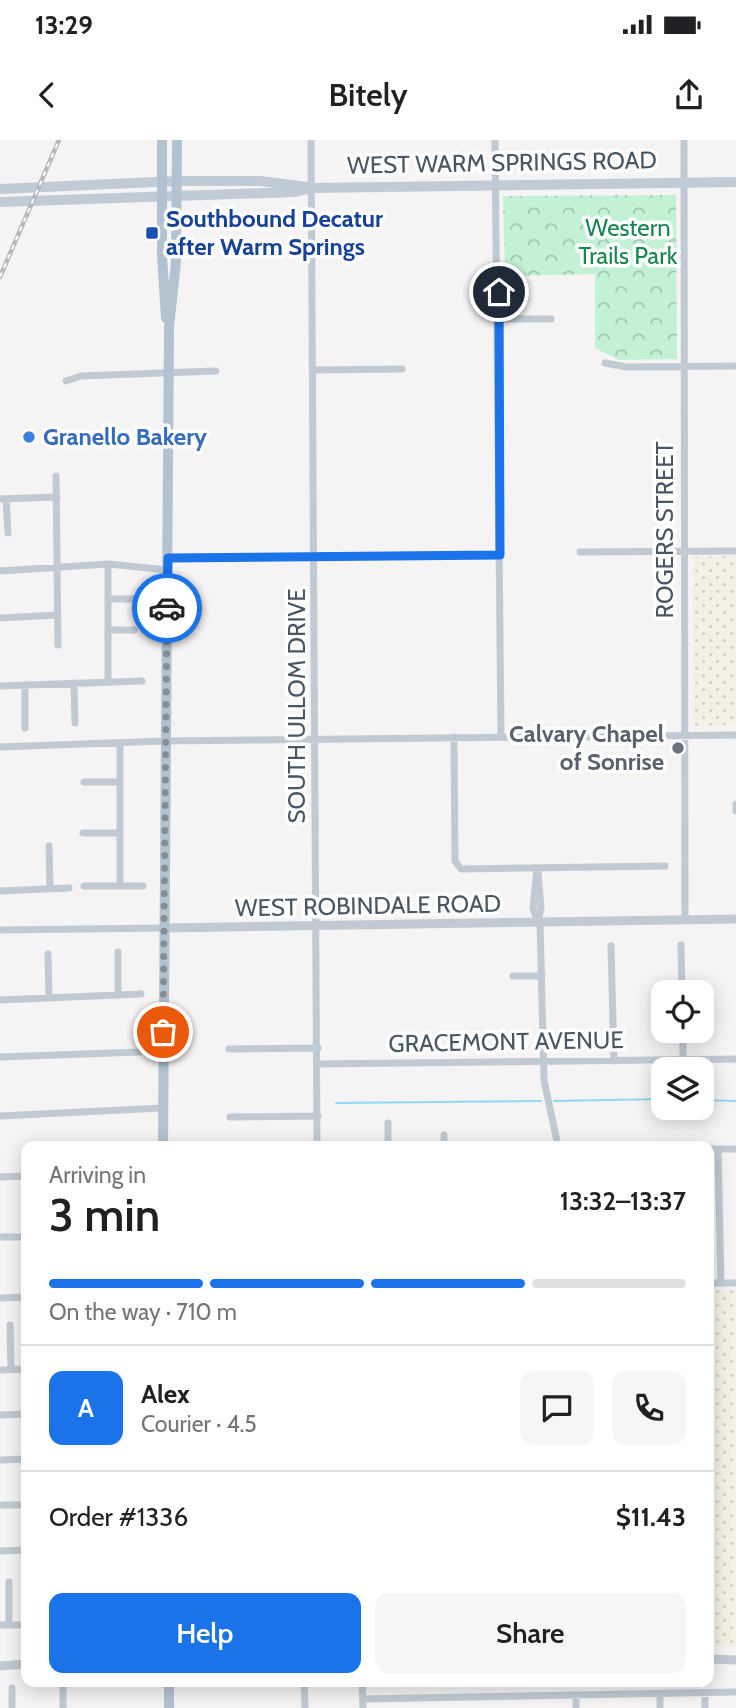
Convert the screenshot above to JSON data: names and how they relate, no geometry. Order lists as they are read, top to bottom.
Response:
{
  "streets": {
    "main road": ["WEST WARM SPRINGS ROAD"],
    "street": [
      "ROGERS STREET",
      "SOUTH ULLOM DRIVE",
      "WEST ROBINDALE ROAD",
      "GRACEMONT AVENUE"
    ]
  },
  "crossings": [
    ["WEST WARM SPRINGS ROAD", "ROGERS STREET"],
    ["WEST WARM SPRINGS ROAD", "SOUTH ULLOM DRIVE"],
    ["ROGERS STREET", "WEST ROBINDALE ROAD"],
    ["SOUTH ULLOM DRIVE", "WEST ROBINDALE ROAD"],
    ["SOUTH ULLOM DRIVE", "GRACEMONT AVENUE"]
  ],
  "parks": ["Western Trails Park"],
  "places": {
    "transit": ["Southbound Decatur after Warm Springs"],
    "other": ["Granello Bakery", "Calvary Chapel of Sonrise"]
  },
  "page": {
    "status": "13:29",
    "header": "Bitely",
    "heading": ["3 min", "Arriving in", "13:32–13:37"],
    "panel": [
      "Alex",
      "Courier · 4.5",
      "Order #1336",
      "$11.43"
    ],
    "bar": "On the way · 710 m",
    "round": "A",
    "buttons": ["Help", "Share"]
  }
}
